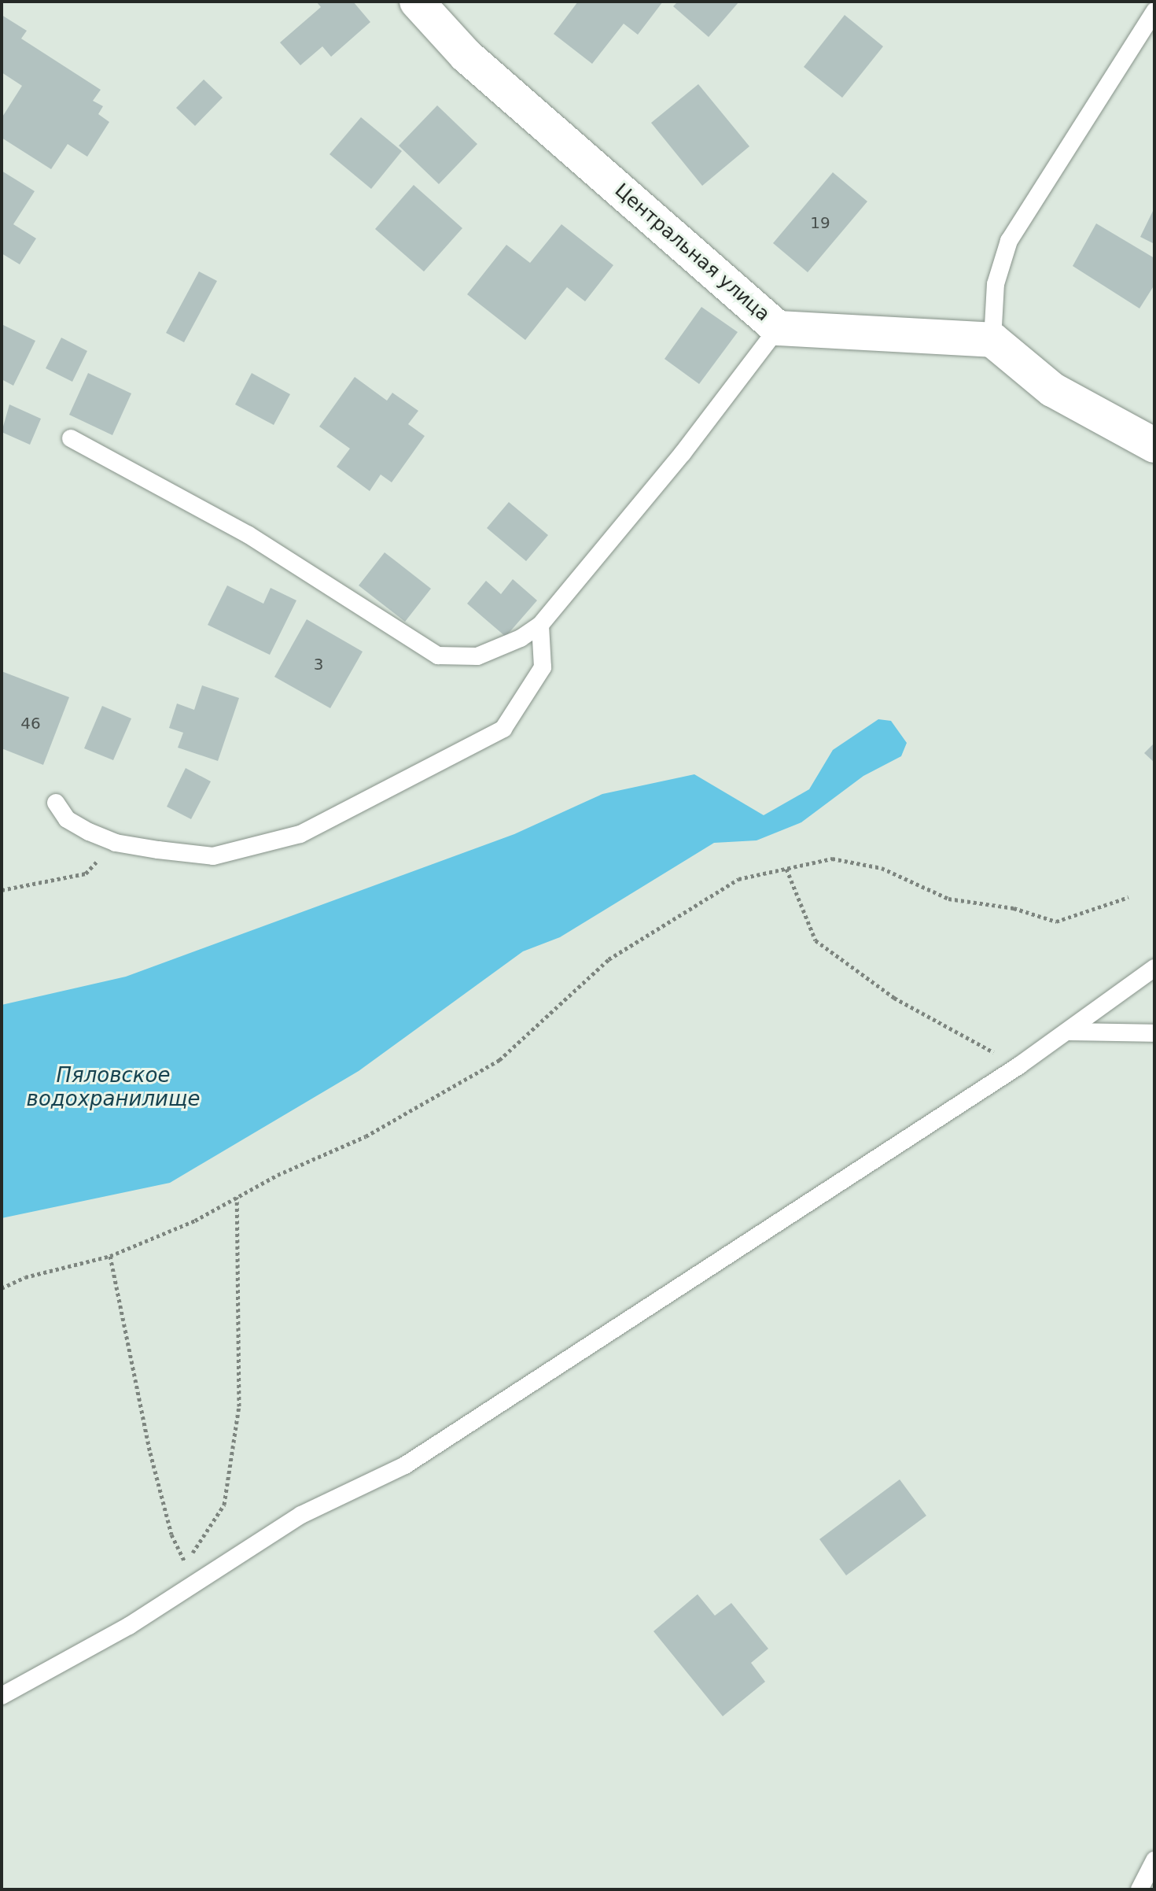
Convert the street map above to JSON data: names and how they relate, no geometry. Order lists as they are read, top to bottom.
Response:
{
  "streets": {
    "street": ["Центральная улица"]
  },
  "water": ["Пяловское водохранилище"],
  "house_numbers": ["19", "3", "46"]
}
